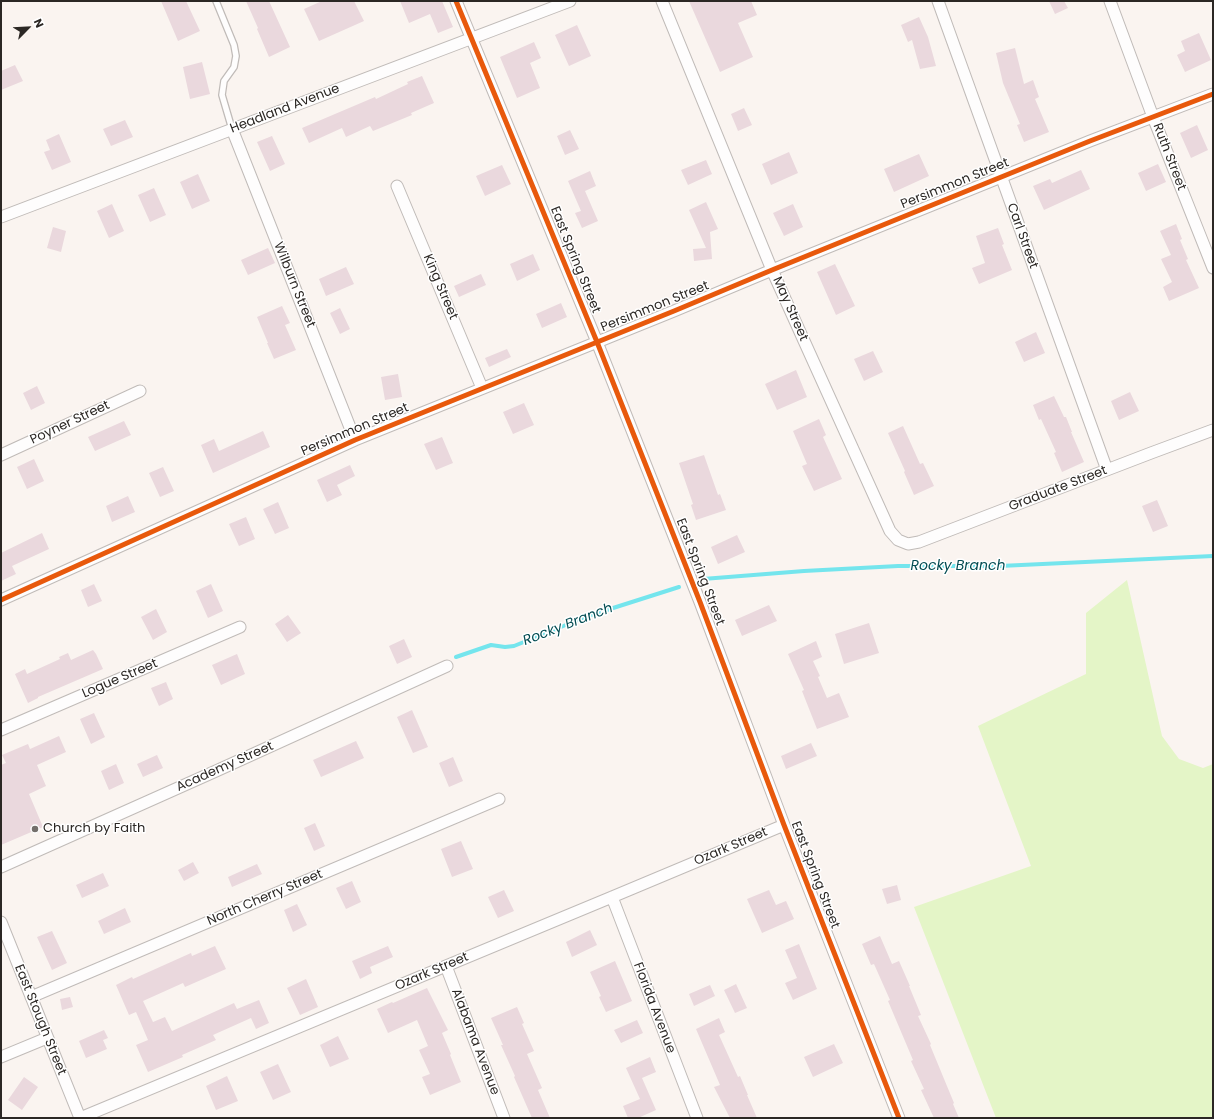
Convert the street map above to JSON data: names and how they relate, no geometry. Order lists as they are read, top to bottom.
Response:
{
  "streets": {
    "street": [
      "Headland Avenue",
      "Ruth Street",
      "Persimmon Street",
      "Carl Street",
      "East Spring Street",
      "Wilburn Street",
      "King Street",
      "May Street",
      "Poyner Street",
      "Graduate Street",
      "Logue Street",
      "Academy Street",
      "Ozark Street",
      "North Cherry Street",
      "Florida Avenue",
      "East Stough Street",
      "Alabama Avenue"
    ]
  },
  "crossings": [
    ["Headland Avenue", "East Spring Street"],
    ["Headland Avenue", "Wilburn Street"],
    ["Ruth Street", "Persimmon Street"],
    ["Persimmon Street", "Carl Street"],
    ["Persimmon Street", "East Spring Street"],
    ["Persimmon Street", "Wilburn Street"],
    ["Persimmon Street", "King Street"],
    ["Persimmon Street", "May Street"],
    ["Carl Street", "Graduate Street"],
    ["East Spring Street", "Ozark Street"],
    ["May Street", "Graduate Street"],
    ["Ozark Street", "Florida Avenue"],
    ["Ozark Street", "East Stough Street"],
    ["Ozark Street", "Alabama Avenue"],
    ["North Cherry Street", "East Stough Street"]
  ],
  "water": ["Rocky Branch"],
  "places": ["Church by Faith"],
  "north": "top right"
}
